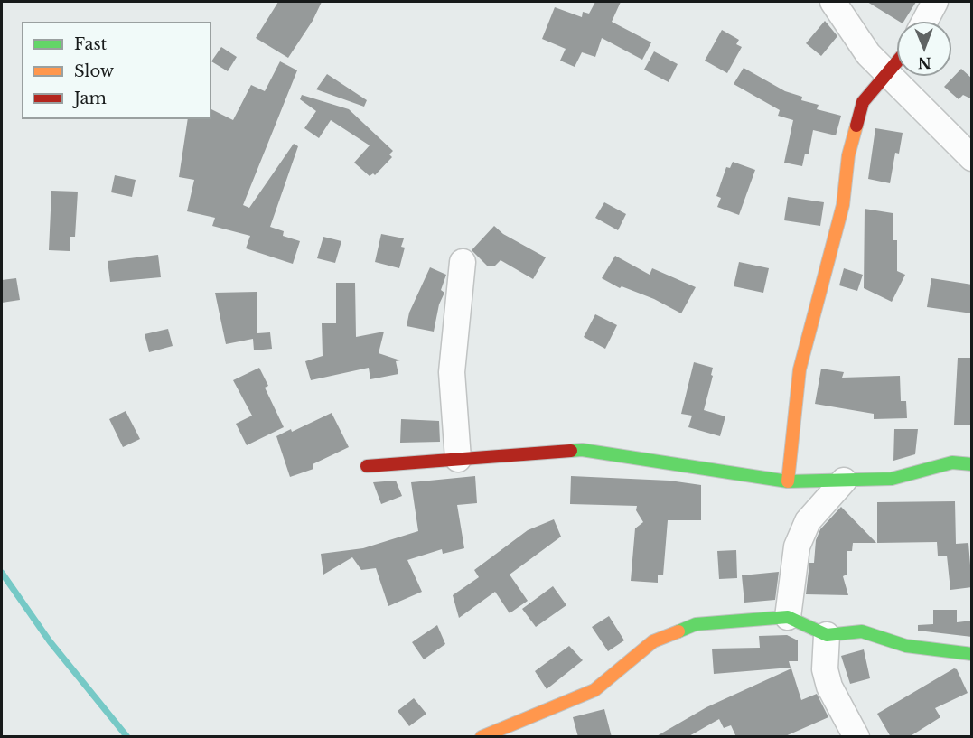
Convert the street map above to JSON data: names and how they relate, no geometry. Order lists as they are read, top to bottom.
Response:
{
  "legend": ["Fast", "Slow", "Jam"],
  "north": "bottom"
}
